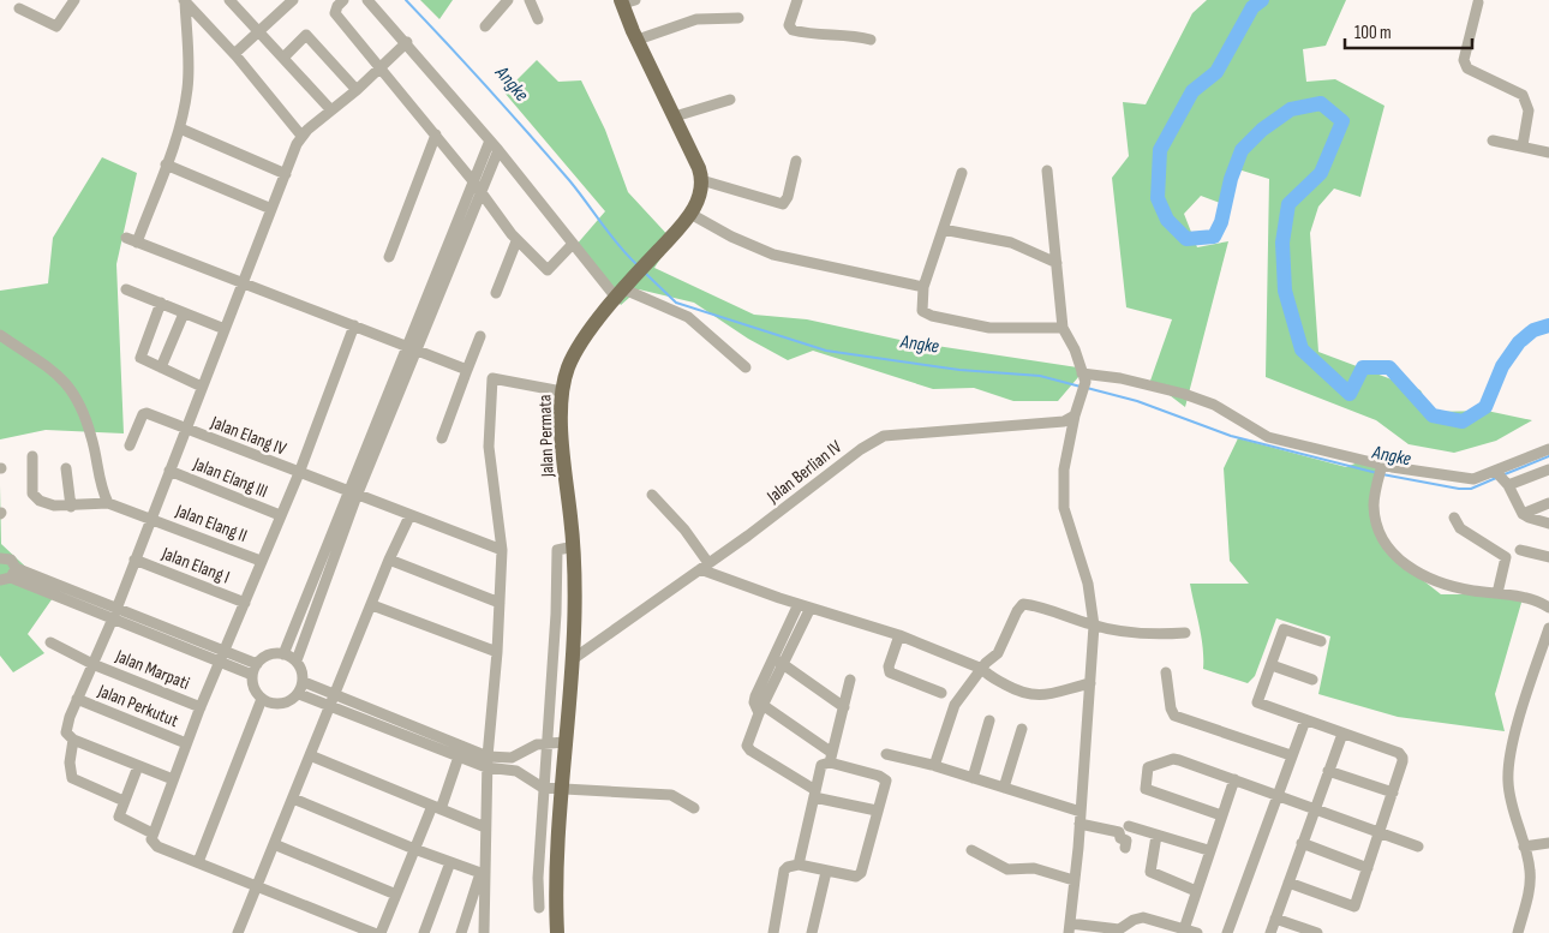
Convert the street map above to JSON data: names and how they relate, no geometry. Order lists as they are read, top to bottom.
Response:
{
  "streets": {
    "main road": ["Jalan Permata"],
    "street": [
      "Jalan Elang IV",
      "Jalan Berlian IV",
      "Jalan Elang III",
      "Jalan Elang II",
      "Jalan Elang I",
      "Jalan Marpati",
      "Jalan Perkutut"
    ]
  },
  "crossings": [
    ["Jalan Permata", "Jalan Berlian IV"]
  ],
  "water": ["Angke"],
  "scale_bar": "100 m"
}
